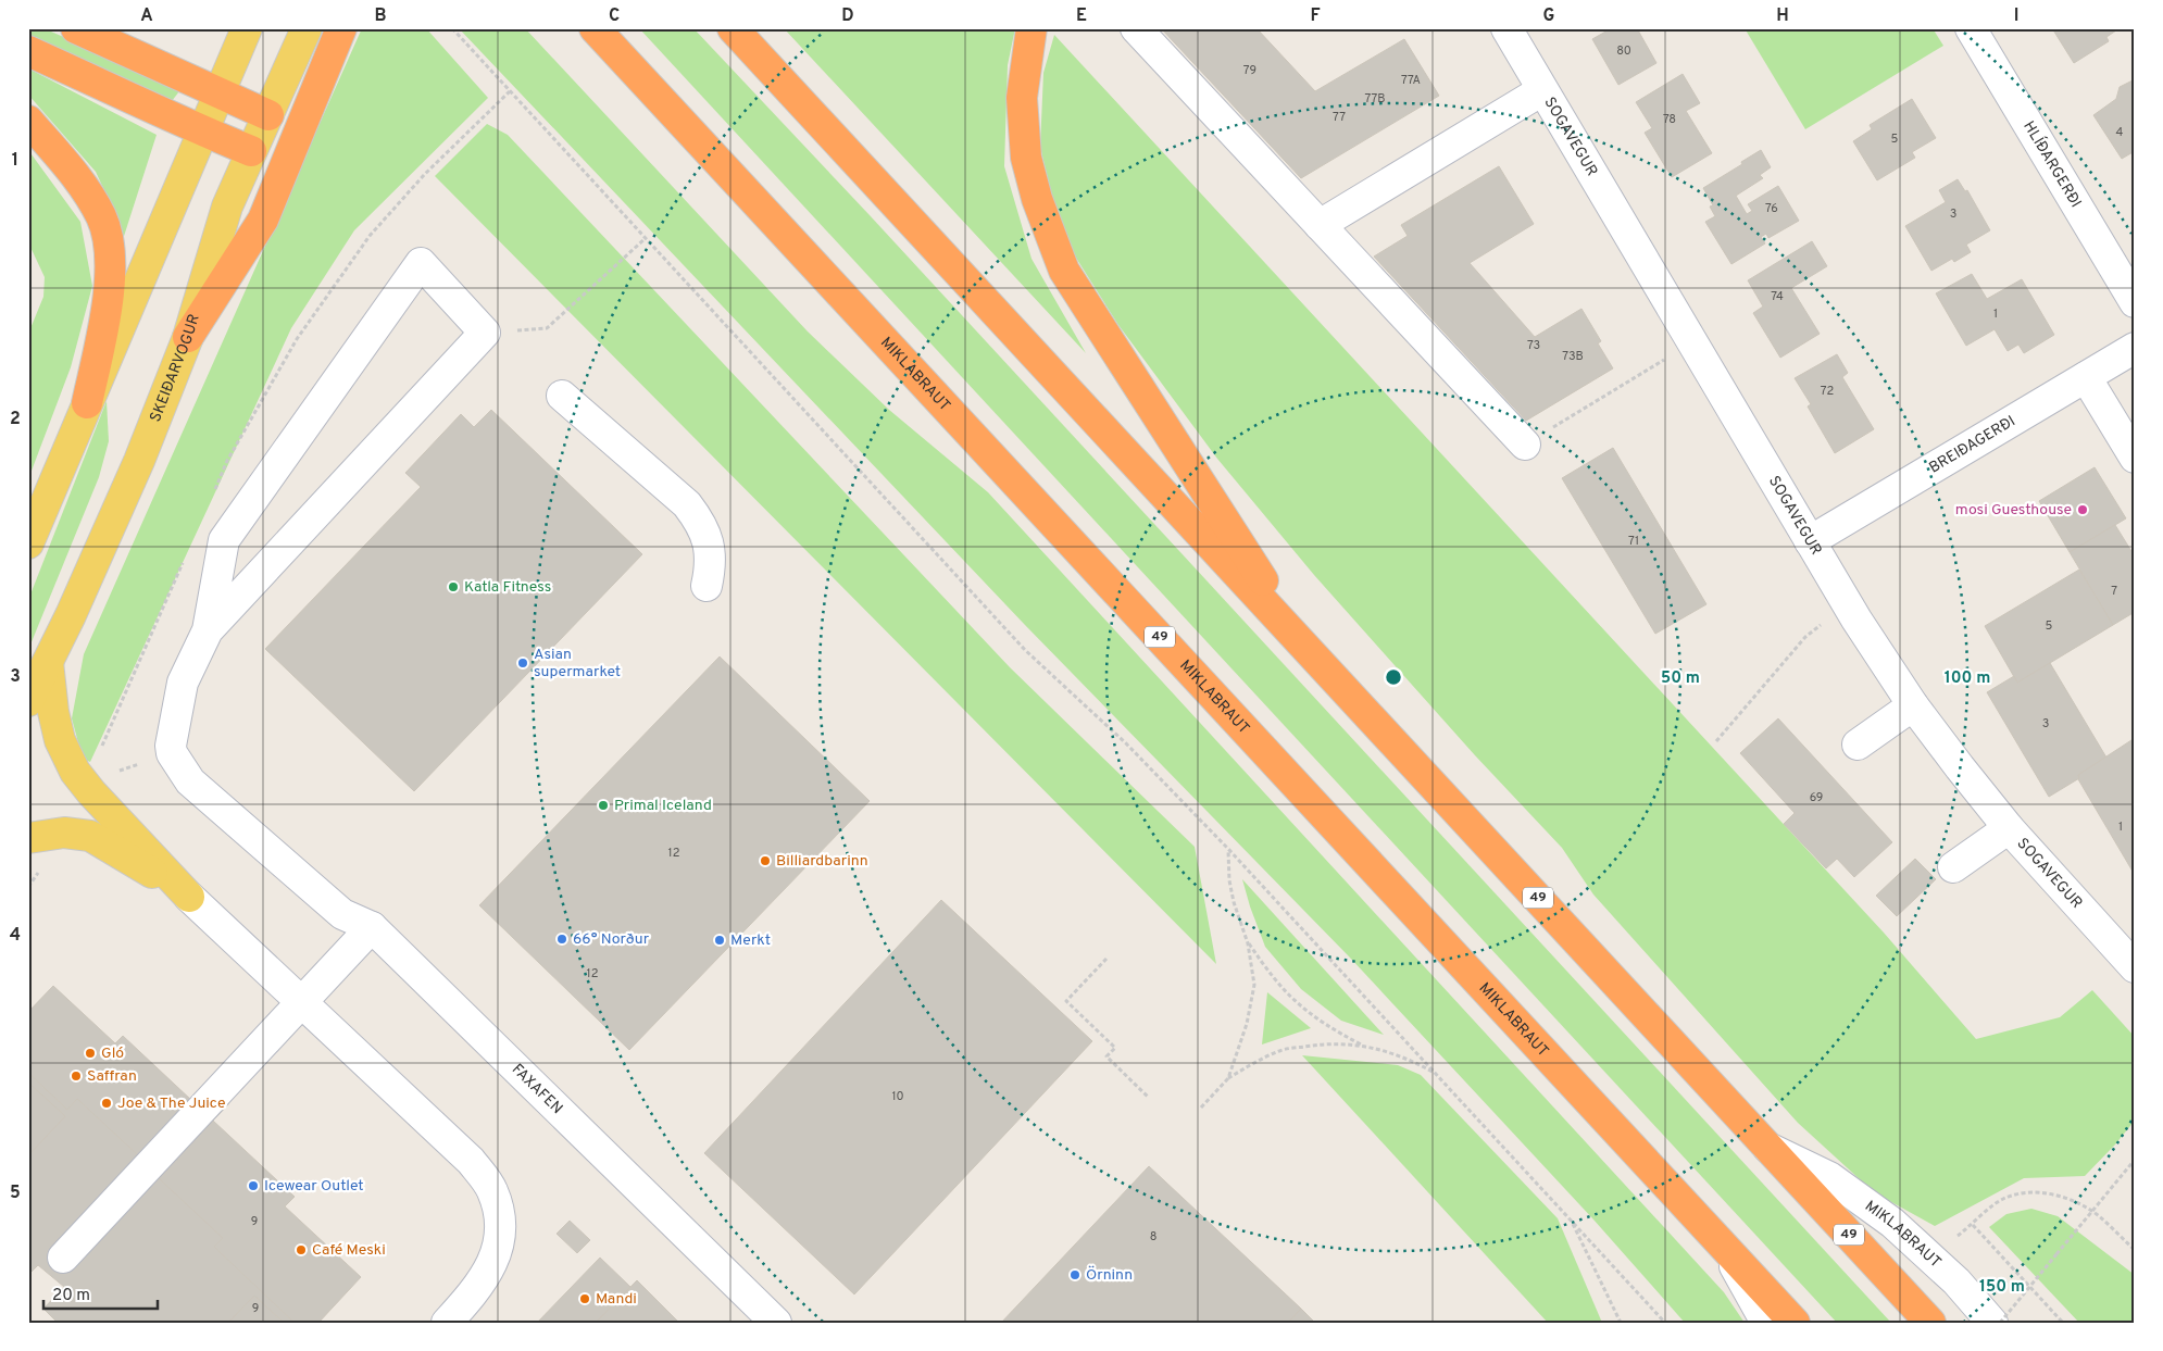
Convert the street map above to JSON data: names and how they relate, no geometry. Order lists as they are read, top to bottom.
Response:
{
  "streets": {
    "highway": ["MIKLABRAUT", "49"],
    "main road": ["SKEIÐARVOGUR"],
    "street": [
      "SOGAVEGUR",
      "HLÍÐARGERÐI",
      "BREIÐAGERÐI",
      "FAXAFEN"
    ]
  },
  "crossings": [
    ["SOGAVEGUR", "BREIÐAGERÐI"]
  ],
  "places": [
    "mosi Guesthouse",
    "Katla Fitness",
    "Asian supermarket",
    "Primal Iceland",
    "Billiardbarinn",
    "66° Norður",
    "Merkt",
    "Gló",
    "Saffran",
    "Joe & The Juice",
    "Icewear Outlet",
    "Café Meski",
    "Örninn",
    "Mandi"
  ],
  "house_numbers": [
    "80",
    "79",
    "77A",
    "77B",
    "77",
    "78",
    "4",
    "5",
    "76",
    "3",
    "74",
    "1",
    "73",
    "73B",
    "72",
    "71",
    "7",
    "5",
    "3",
    "69",
    "1",
    "12",
    "12",
    "10",
    "9",
    "8",
    "9"
  ],
  "scale_bar": "20 m",
  "grid": {
    "columns": [
      "A",
      "B",
      "C",
      "D",
      "E",
      "F",
      "G",
      "H",
      "I"
    ],
    "rows": [
      "1",
      "2",
      "3",
      "4",
      "5"
    ]
  },
  "rings": ["50 m", "100 m", "150 m"]
}
